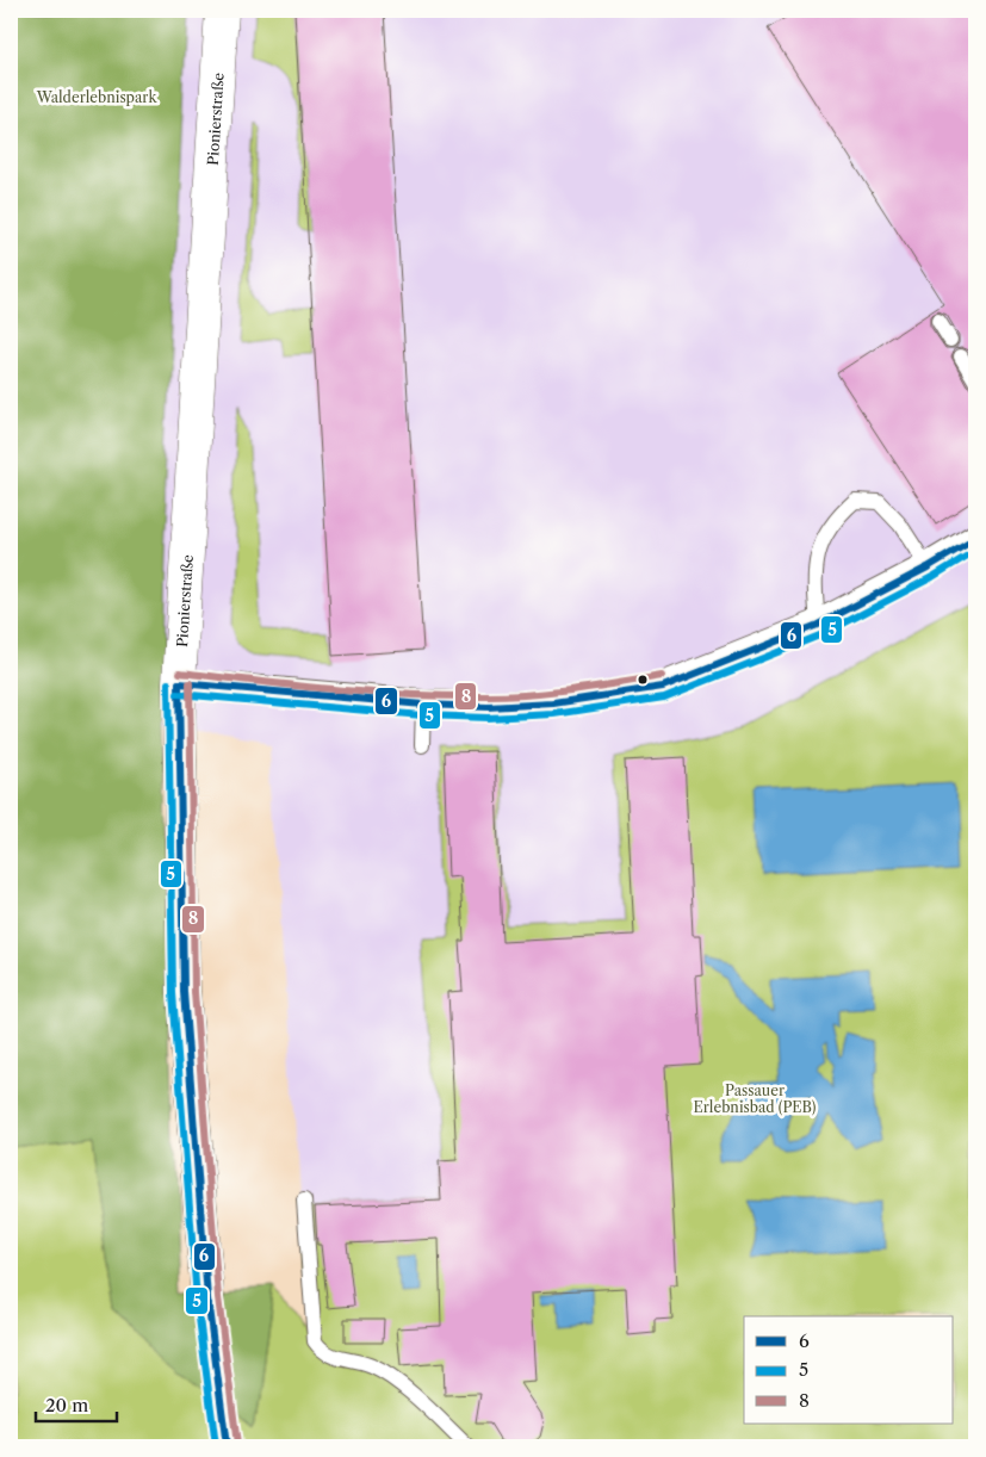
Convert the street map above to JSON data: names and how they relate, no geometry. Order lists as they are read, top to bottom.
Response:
{
  "streets": {
    "main road": ["Pionierstraße"]
  },
  "parks": ["Walderlebnispark", "Passauer Erlebnisbad (PEB)"],
  "lines": ["transit line 6", "transit line 5", "transit line 8"],
  "legend": ["6", "5", "8"],
  "scale_bar": "20 m"
}
